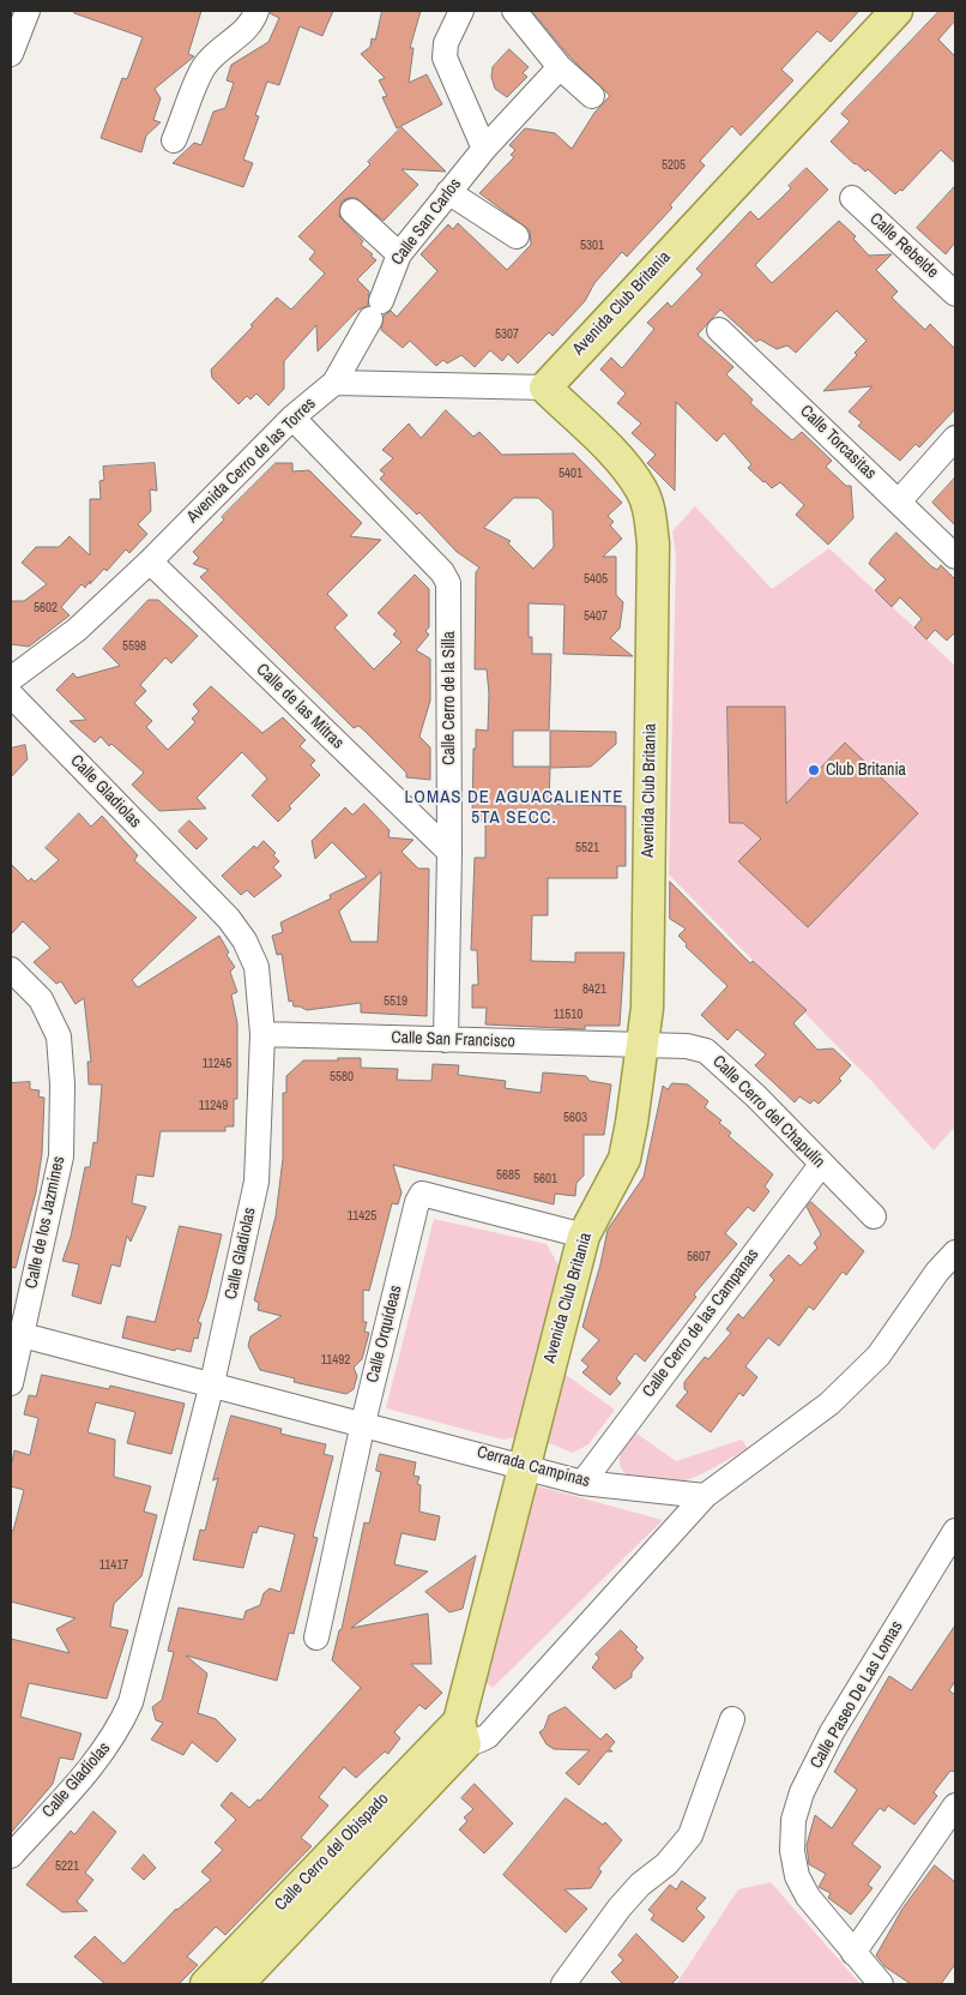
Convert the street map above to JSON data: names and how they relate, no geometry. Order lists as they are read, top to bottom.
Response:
{
  "streets": {
    "main road": ["Avenida Club Britania", "Calle Cerro del Obispado"],
    "street": [
      "Calle San Carlos",
      "Calle Rebelde",
      "Calle Torcasitas",
      "Avenida Cerro de las Torres",
      "Calle Cerro de la Silla",
      "Calle de las Mitras",
      "Calle Gladiolas",
      "Calle San Francisco",
      "Calle Cerro del Chapulín",
      "Calle de los Jazmines",
      "Calle Cerro de las Campanas",
      "Calle Orquídeas",
      "Cerrada Campinas",
      "Calle Paseo De Las Lomas"
    ]
  },
  "crossings": [
    ["Calle San Carlos", "Avenida Cerro de las Torres"],
    ["Avenida Club Britania", "Calle San Francisco"],
    ["Avenida Club Britania", "Calle Cerro del Chapulín"],
    ["Avenida Club Britania", "Calle Orquídeas"],
    ["Avenida Club Britania", "Cerrada Campinas"],
    ["Avenida Club Britania", "Calle Cerro del Obispado"],
    ["Avenida Cerro de las Torres", "Calle Cerro de la Silla"],
    ["Avenida Cerro de las Torres", "Calle de las Mitras"],
    ["Calle Cerro de la Silla", "Calle de las Mitras"],
    ["Calle Cerro de la Silla", "Calle San Francisco"],
    ["Calle Gladiolas", "Calle San Francisco"],
    ["Calle Gladiolas", "Cerrada Campinas"],
    ["Calle San Francisco", "Calle Cerro del Chapulín"],
    ["Calle Cerro del Chapulín", "Calle Cerro de las Campanas"],
    ["Calle de los Jazmines", "Cerrada Campinas"],
    ["Calle Cerro de las Campanas", "Cerrada Campinas"],
    ["Calle Orquídeas", "Cerrada Campinas"],
    ["Cerrada Campinas", "Calle Cerro del Obispado"]
  ],
  "districts": ["LOMAS DE AGUACALIENTE 5TA SECC."],
  "places": ["Club Britania"],
  "house_numbers": [
    "5205",
    "5301",
    "5307",
    "5401",
    "5405",
    "5602",
    "5407",
    "5598",
    "5521",
    "8421",
    "5519",
    "11510",
    "11245",
    "5580",
    "11249",
    "5603",
    "5685",
    "5601",
    "11425",
    "5607",
    "11492",
    "11417",
    "5221"
  ]
}
